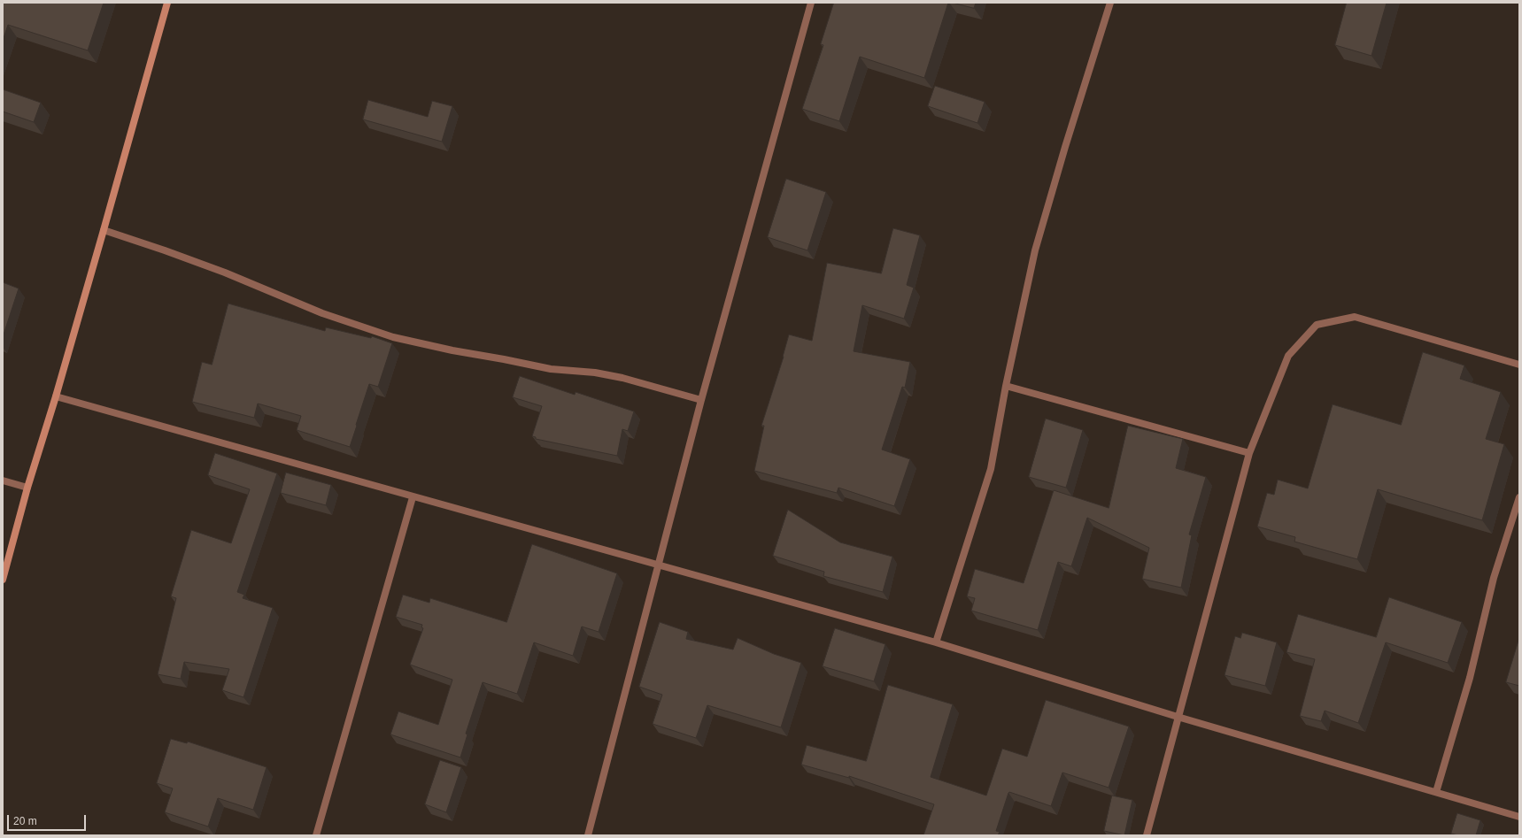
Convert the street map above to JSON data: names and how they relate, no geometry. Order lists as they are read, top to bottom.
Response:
{
  "scale_bar": "20 m"
}
